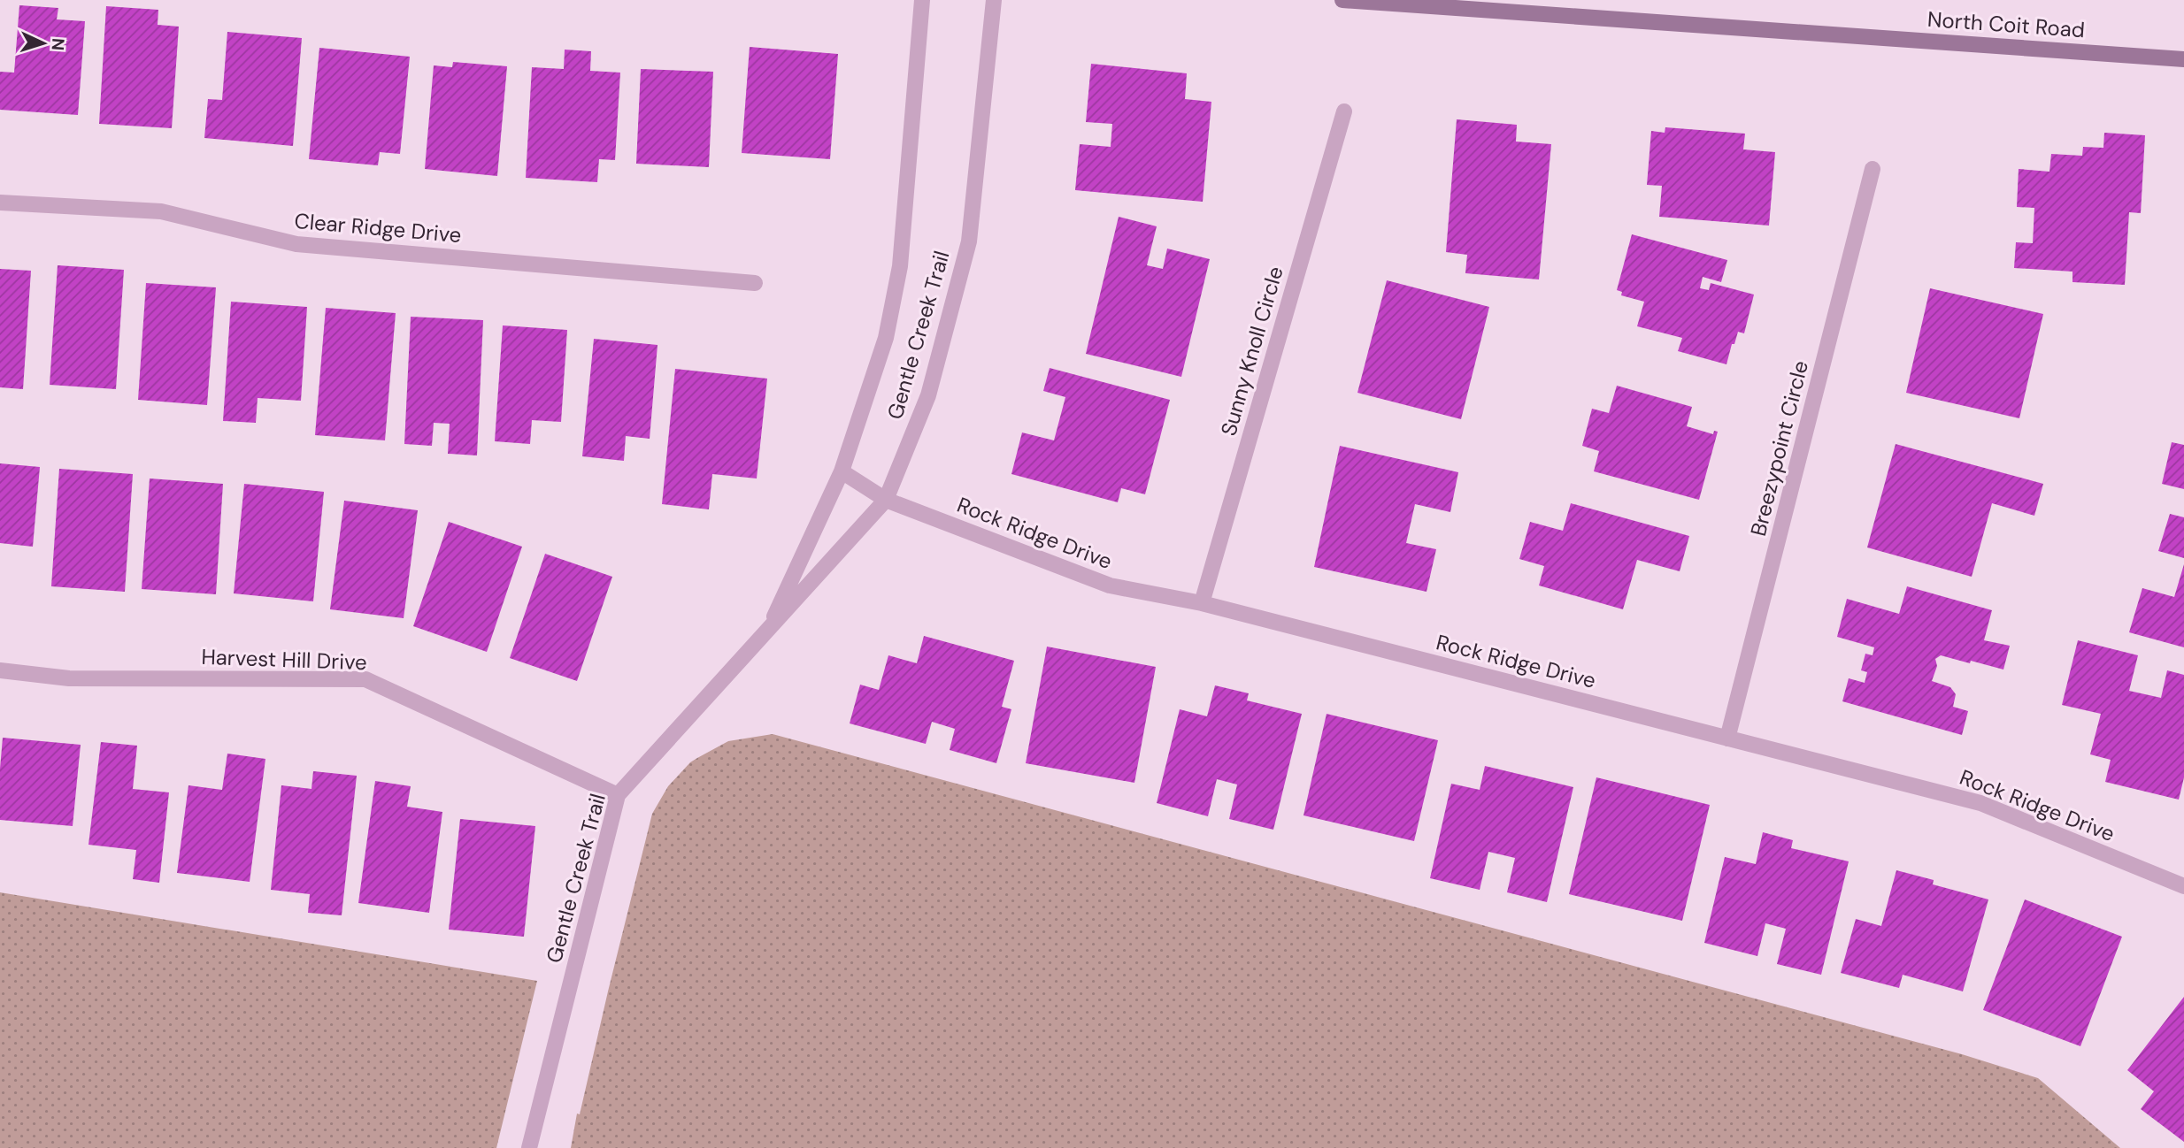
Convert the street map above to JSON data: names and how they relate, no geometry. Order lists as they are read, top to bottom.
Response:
{
  "streets": {
    "street": [
      "North Coit Road",
      "Clear Ridge Drive",
      "Gentle Creek Trail",
      "Sunny Knoll Circle",
      "Breezypoint Circle",
      "Rock Ridge Drive",
      "Harvest Hill Drive"
    ]
  },
  "crossings": [
    ["Gentle Creek Trail", "Rock Ridge Drive"],
    ["Gentle Creek Trail", "Harvest Hill Drive"],
    ["Sunny Knoll Circle", "Rock Ridge Drive"],
    ["Breezypoint Circle", "Rock Ridge Drive"]
  ],
  "north": "right"
}
